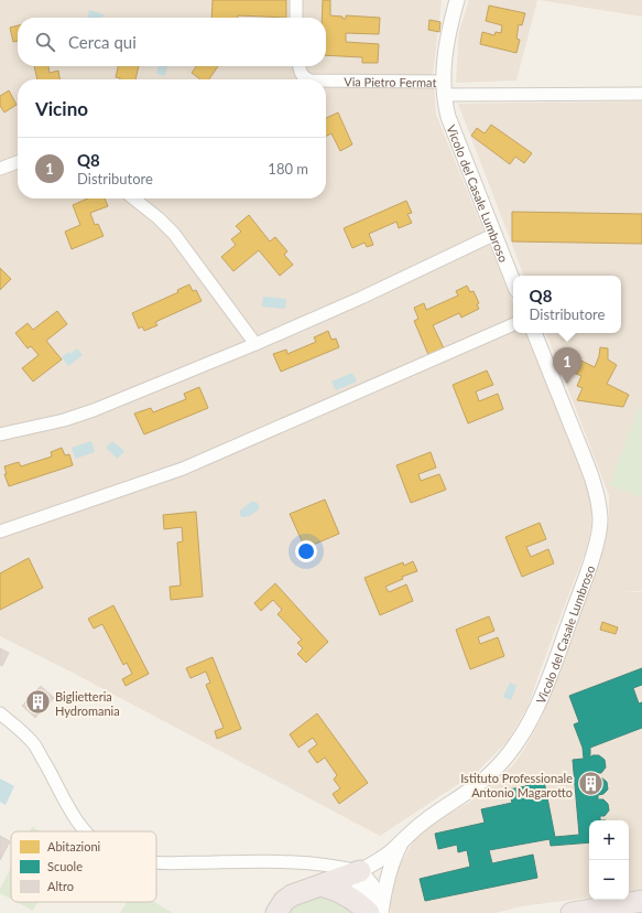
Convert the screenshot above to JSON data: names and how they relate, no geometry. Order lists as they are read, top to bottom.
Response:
{
  "streets": {
    "street": ["Via Pietro Fermat", "Vicolo del Casale Lumbroso"]
  },
  "crossings": [
    ["Via Pietro Fermat", "Vicolo del Casale Lumbroso"]
  ],
  "places": {
    "building": ["Biglietteria Hydromania", "Istituto Professionale Antonio Magarotto"]
  },
  "legend": ["Abitazioni", "Scuole", "Altro"],
  "page": {
    "search": "Cerca qui",
    "heading": "Vicino",
    "list": [
      {
        "mark": "1",
        "name": "Q8",
        "note": "Distributore",
        "value": "180 m"
      }
    ],
    "popup": ["Q8", "Distributore"],
    "pins": "1",
    "map_buttons": ["+", "−"]
  }
}
